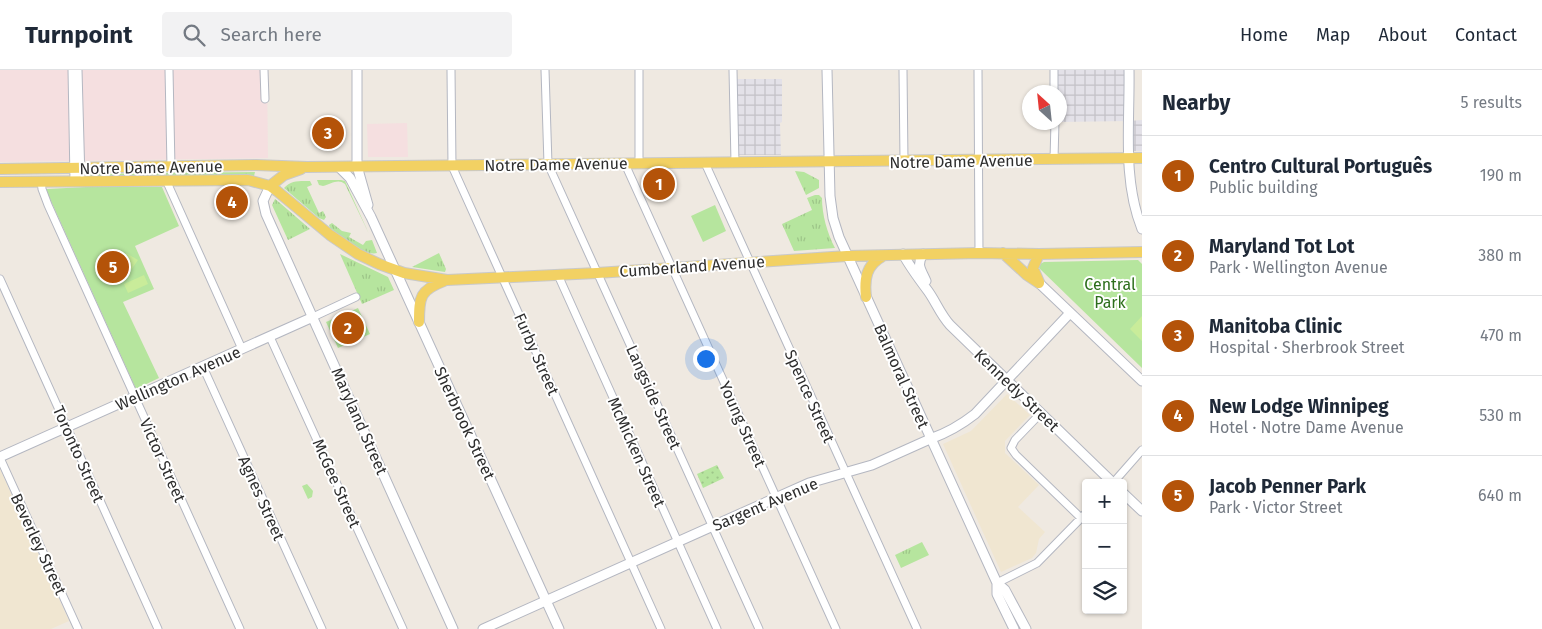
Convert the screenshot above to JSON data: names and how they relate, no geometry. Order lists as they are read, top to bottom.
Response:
{
  "streets": {
    "main road": [
      "Notre Dame Avenue",
      "Cumberland Avenue",
      "Balmoral Street",
      "Wellington Avenue",
      "Kennedy Street",
      "Maryland Street",
      "Sherbrook Street",
      "Sargent Avenue"
    ],
    "street": [
      "Furby Street",
      "Spence Street",
      "Langside Street",
      "Young Street",
      "McMicken Street",
      "Toronto Street",
      "Victor Street",
      "McGee Street",
      "Agnes Street",
      "Beverley Street"
    ]
  },
  "crossings": [
    ["Notre Dame Avenue", "Cumberland Avenue"],
    ["Notre Dame Avenue", "Furby Street"],
    ["Notre Dame Avenue", "Balmoral Street"],
    ["Notre Dame Avenue", "Spence Street"],
    ["Notre Dame Avenue", "Langside Street"],
    ["Notre Dame Avenue", "Maryland Street"],
    ["Notre Dame Avenue", "Sherbrook Street"],
    ["Notre Dame Avenue", "Young Street"],
    ["Notre Dame Avenue", "Victor Street"],
    ["Cumberland Avenue", "Furby Street"],
    ["Cumberland Avenue", "Balmoral Street"],
    ["Cumberland Avenue", "Kennedy Street"],
    ["Cumberland Avenue", "Spence Street"],
    ["Cumberland Avenue", "Langside Street"],
    ["Cumberland Avenue", "Maryland Street"],
    ["Cumberland Avenue", "Sherbrook Street"],
    ["Cumberland Avenue", "Young Street"],
    ["Cumberland Avenue", "McMicken Street"],
    ["Furby Street", "Sargent Avenue"],
    ["Balmoral Street", "Sargent Avenue"],
    ["Wellington Avenue", "Maryland Street"],
    ["Wellington Avenue", "Toronto Street"],
    ["Wellington Avenue", "Victor Street"],
    ["Wellington Avenue", "McGee Street"],
    ["Wellington Avenue", "Agnes Street"],
    ["Wellington Avenue", "Beverley Street"],
    ["Kennedy Street", "Sargent Avenue"],
    ["Spence Street", "Sargent Avenue"],
    ["Langside Street", "Sargent Avenue"],
    ["Sherbrook Street", "Sargent Avenue"],
    ["Young Street", "Sargent Avenue"],
    ["McMicken Street", "Sargent Avenue"]
  ],
  "parks": ["Central Park"],
  "north": "top left",
  "page": {
    "header": "Turnpoint",
    "search": "Search here",
    "nav": [
      "Home",
      "Map",
      "About",
      "Contact"
    ],
    "heading": ["Nearby", "5 results"],
    "pins": [
      "3",
      "1",
      "4",
      "5",
      "2"
    ],
    "list": [
      {
        "mark": "1",
        "name": "Centro Cultural Português",
        "note": "Public building",
        "value": "190 m"
      },
      {
        "mark": "2",
        "name": "Maryland Tot Lot",
        "note": "Park · Wellington Avenue",
        "value": "380 m"
      },
      {
        "mark": "3",
        "name": "Manitoba Clinic",
        "note": "Hospital · Sherbrook Street",
        "value": "470 m"
      },
      {
        "mark": "4",
        "name": "New Lodge Winnipeg",
        "note": "Hotel · Notre Dame Avenue",
        "value": "530 m"
      },
      {
        "mark": "5",
        "name": "Jacob Penner Park",
        "note": "Park · Victor Street",
        "value": "640 m"
      }
    ],
    "map_buttons": ["+", "−"]
  }
}
